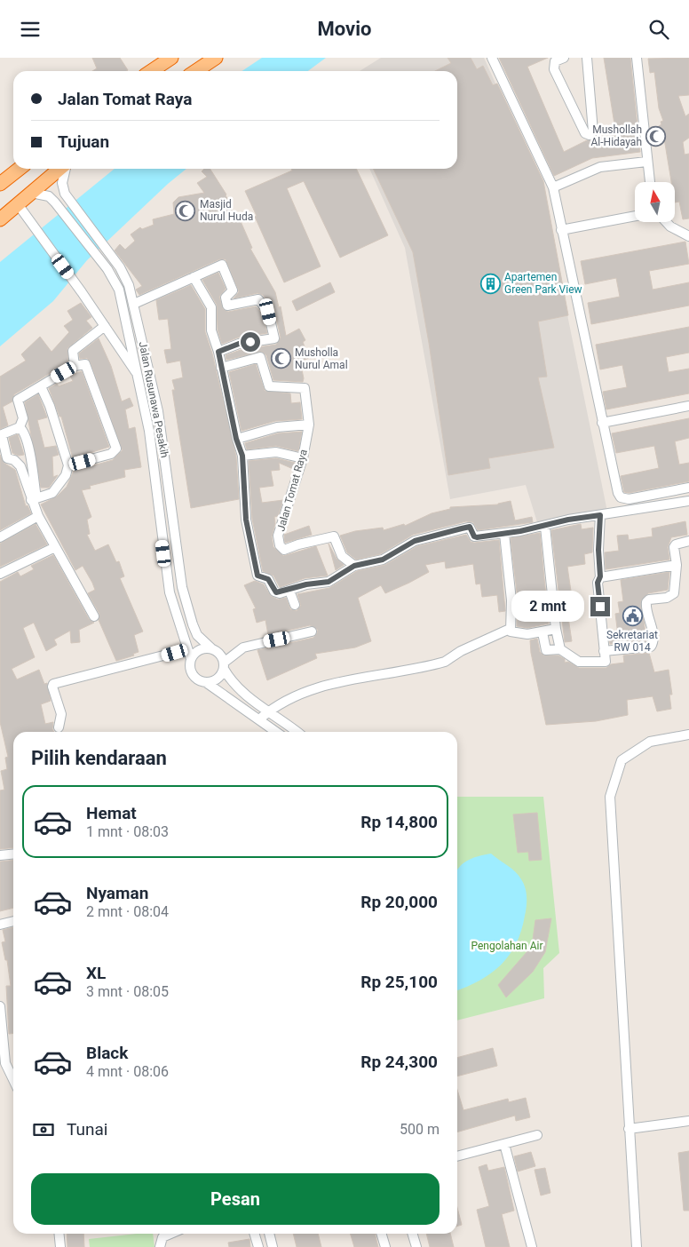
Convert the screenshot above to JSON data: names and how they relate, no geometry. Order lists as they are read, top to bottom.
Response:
{
  "streets": {
    "street": ["Jalan Rusunawa Pesakih", "Jalan Tomat Raya"]
  },
  "parks": ["Pengolahan Air"],
  "places": {
    "mosque": ["Mushollah Al-Hidayah", "Masjid Nurul Huda", "Musholla Nurul Amal"],
    "building": ["Apartemen Green Park View"],
    "public building": ["Sekretariat RW 014"]
  },
  "north": "top",
  "page": {
    "header": "Movio",
    "banner": ["Jalan Tomat Raya", "Tujuan"],
    "bubble": "2 mnt",
    "heading": "Pilih kendaraan",
    "list": [
      {
        "name": "Hemat",
        "note": "1 mnt · 08:03",
        "value": "Rp 14,800"
      },
      {
        "name": "Nyaman",
        "note": "2 mnt · 08:04",
        "value": "Rp 20,000"
      },
      {
        "name": "XL",
        "note": "3 mnt · 08:05",
        "value": "Rp 25,100"
      },
      {
        "name": "Black",
        "note": "4 mnt · 08:06",
        "value": "Rp 24,300"
      }
    ],
    "pay": ["Tunai", "500 m"],
    "buttons": "Pesan"
  }
}
